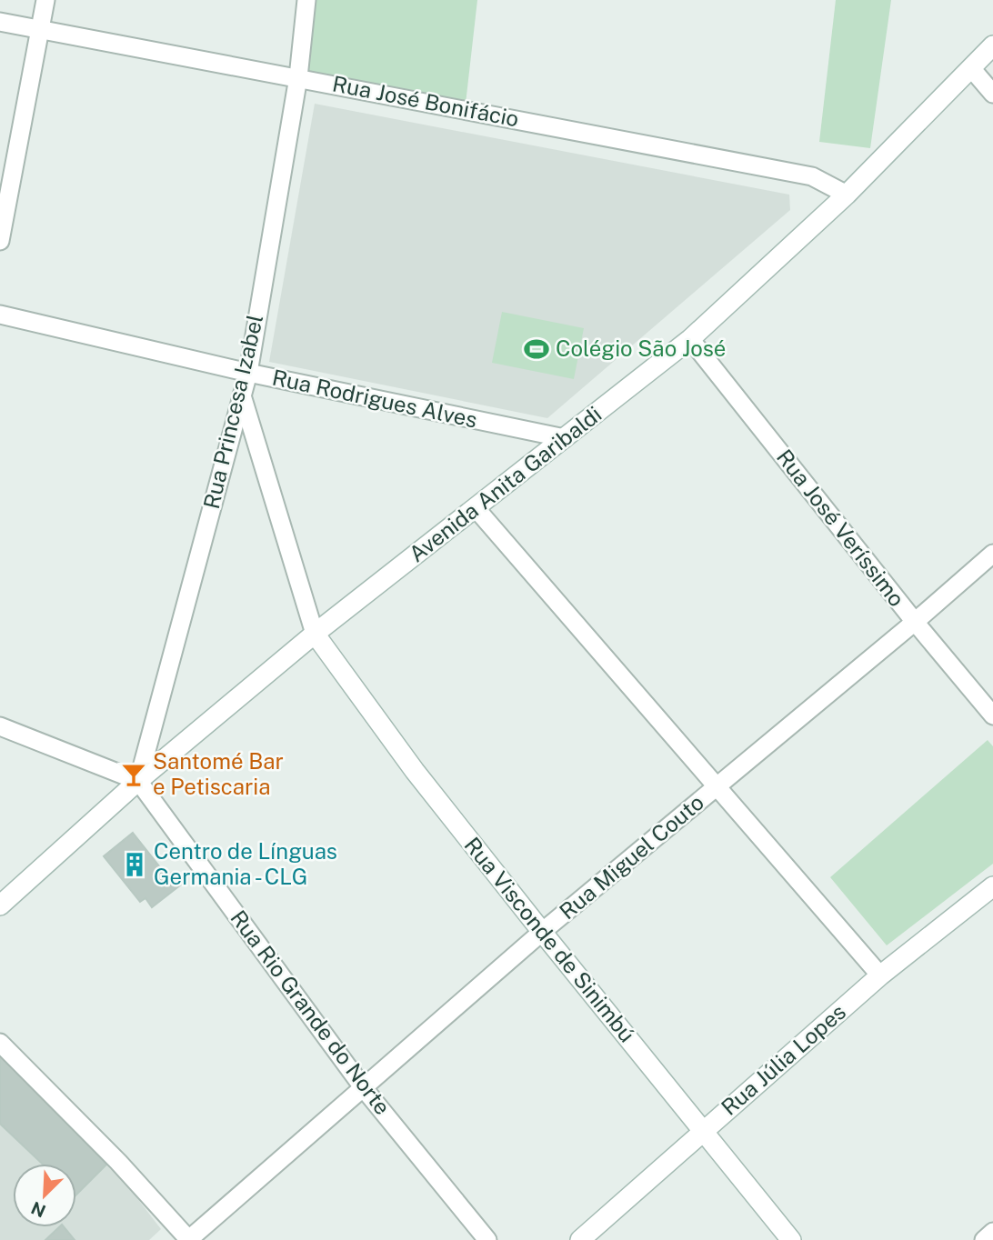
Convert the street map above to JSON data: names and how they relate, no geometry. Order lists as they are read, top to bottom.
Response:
{
  "streets": {
    "street": [
      "Rua José Bonifácio",
      "Rua Rodrigues Alves",
      "Rua Princesa Izabel",
      "Avenida Anita Garibaldi",
      "Rua José Veríssimo",
      "Rua Miguel Couto",
      "Rua Visconde de Sinimbú",
      "Rua Rio Grande do Norte",
      "Rua Júlia Lopes"
    ]
  },
  "crossings": [
    ["Rua José Bonifácio", "Rua Princesa Izabel"],
    ["Rua José Bonifácio", "Avenida Anita Garibaldi"],
    ["Rua Rodrigues Alves", "Rua Princesa Izabel"],
    ["Rua Rodrigues Alves", "Avenida Anita Garibaldi"],
    ["Rua Princesa Izabel", "Avenida Anita Garibaldi"],
    ["Rua Princesa Izabel", "Rua Rio Grande do Norte"],
    ["Avenida Anita Garibaldi", "Rua José Veríssimo"],
    ["Avenida Anita Garibaldi", "Rua Visconde de Sinimbú"],
    ["Avenida Anita Garibaldi", "Rua Rio Grande do Norte"],
    ["Rua José Veríssimo", "Rua Miguel Couto"],
    ["Rua Miguel Couto", "Rua Visconde de Sinimbú"],
    ["Rua Miguel Couto", "Rua Rio Grande do Norte"],
    ["Rua Visconde de Sinimbú", "Rua Júlia Lopes"]
  ],
  "places": {
    "sports": ["Colégio São José"],
    "bar": ["Santomé Bar e Petiscaria"],
    "building": ["Centro de Línguas Germania - CLG"]
  },
  "north": "bottom left"
}
